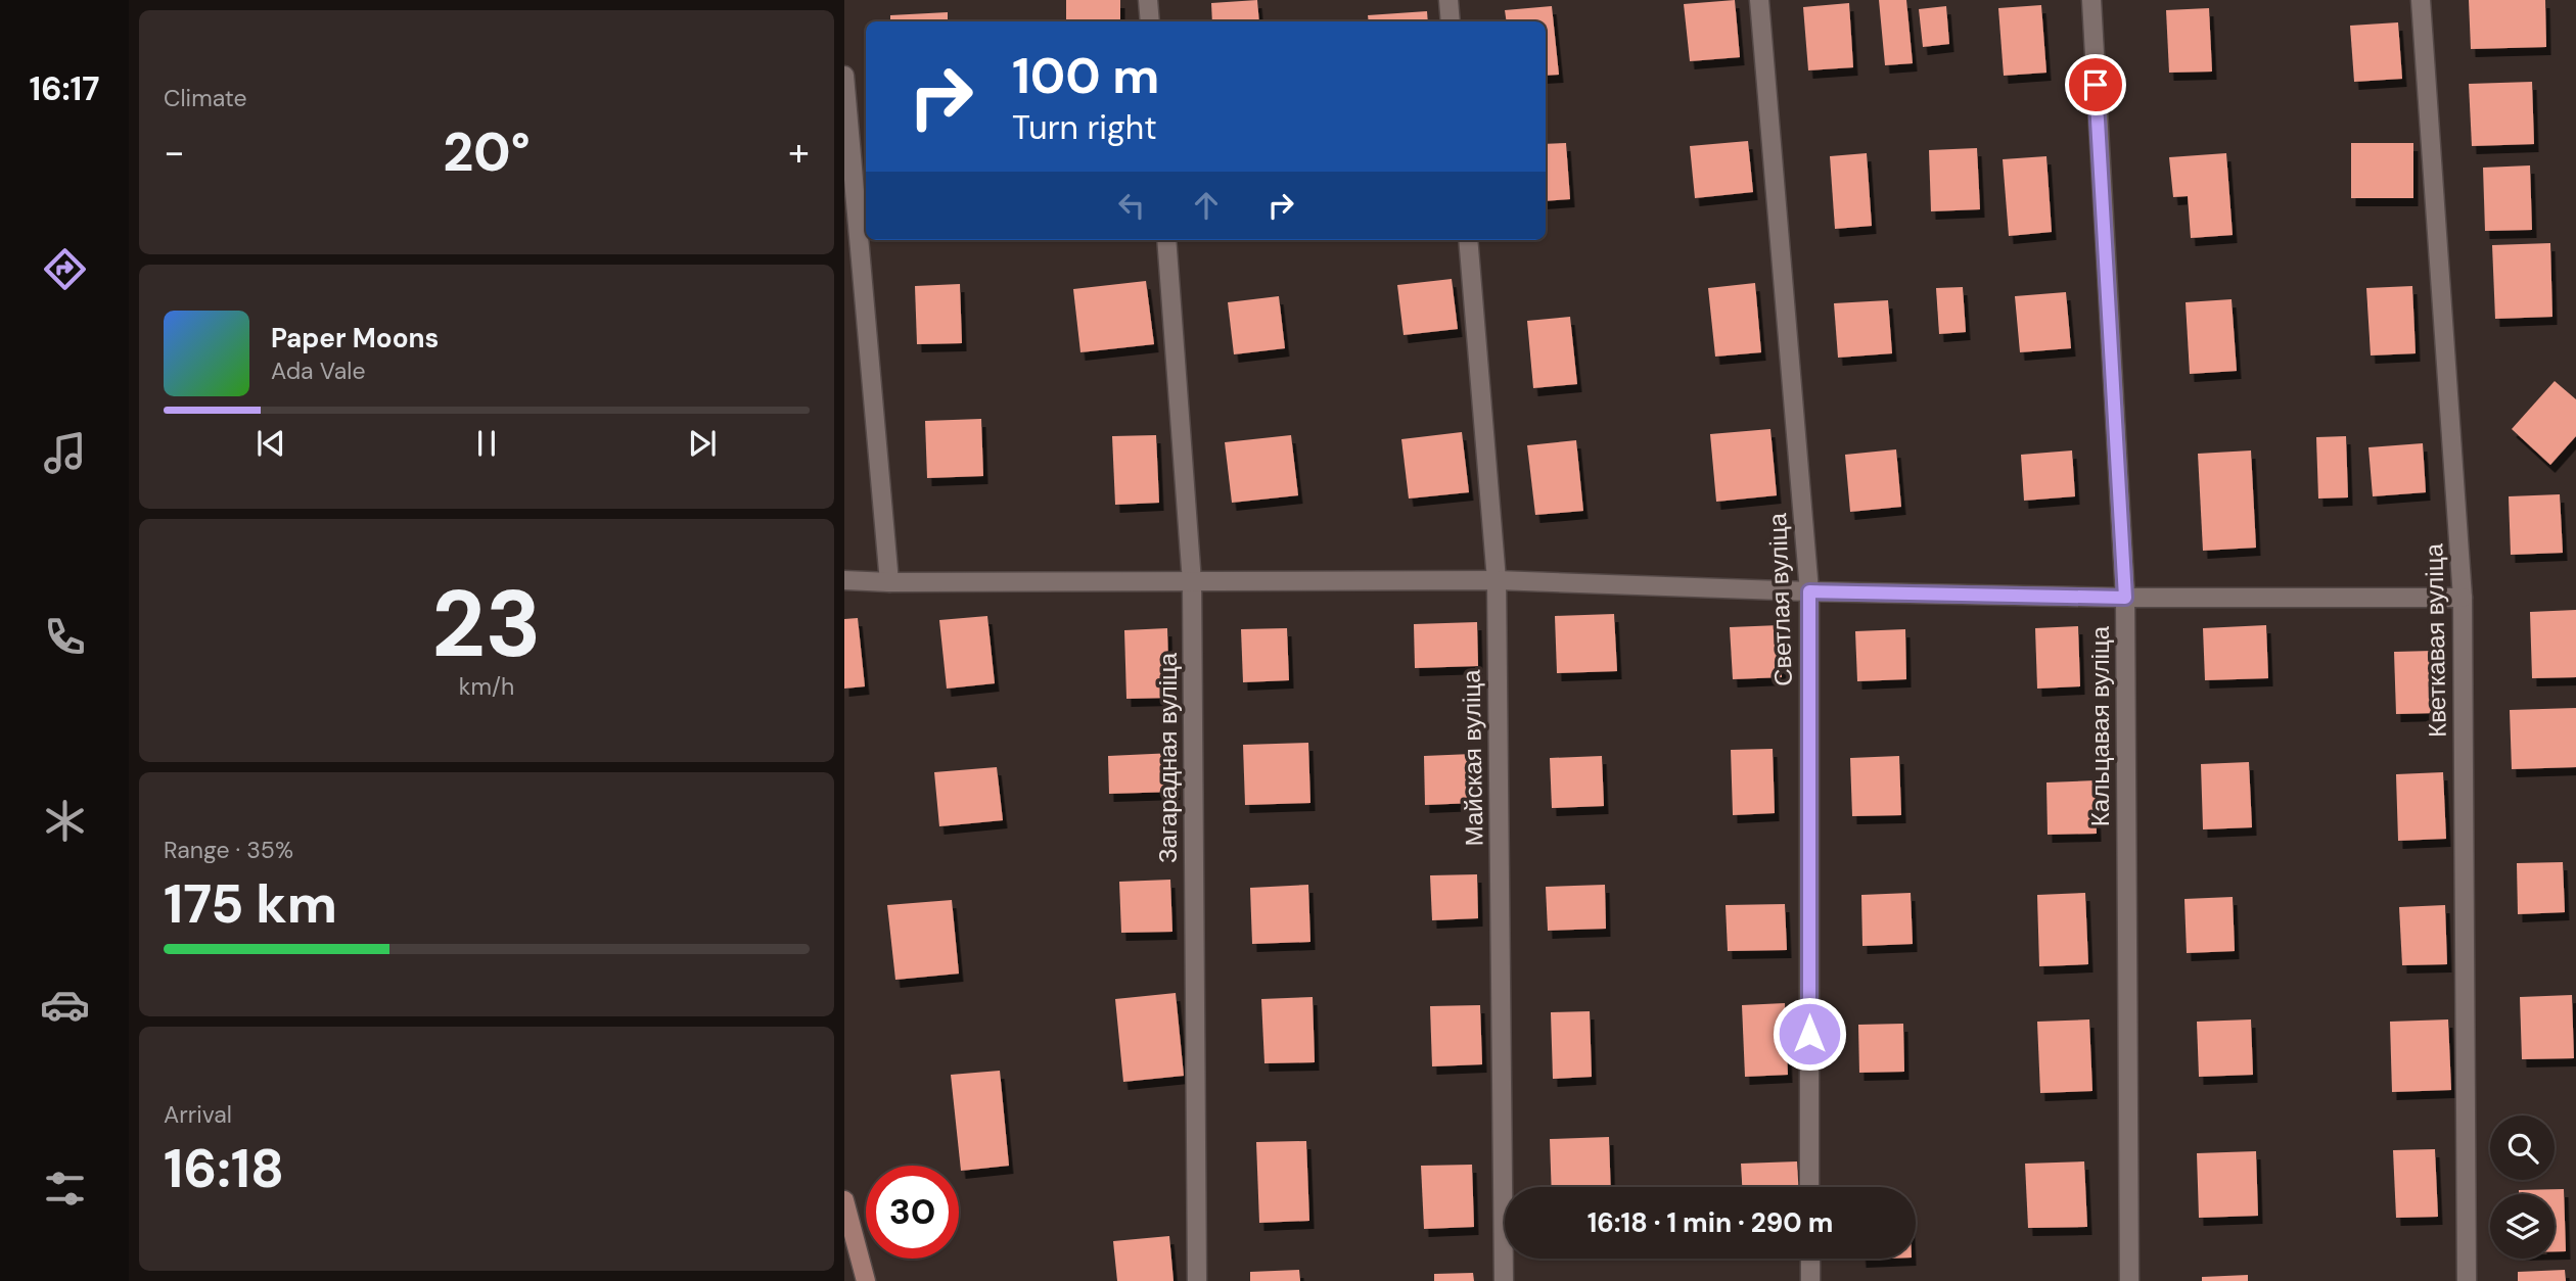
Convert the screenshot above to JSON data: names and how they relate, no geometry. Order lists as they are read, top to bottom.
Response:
{
  "streets": {
    "street": [
      "Светлая вуліца",
      "Кветкавая вуліца",
      "Кальцавая вуліца",
      "Загарадная вуліца",
      "Майская вуліца"
    ]
  },
  "page": {
    "tabs": "16:17",
    "tile": [
      "Climate",
      ["23", "km/h"],
      ["Range · 35%", "175 km"],
      ["Arrival", "16:18"]
    ],
    "turn": ["100 m", "Turn right"],
    "heat": ["−", "20°", "+"],
    "song": ["Paper Moons", "Ada Vale"],
    "limit": "30",
    "trip": "16:18 · 1 min · 290 m"
  }
}
